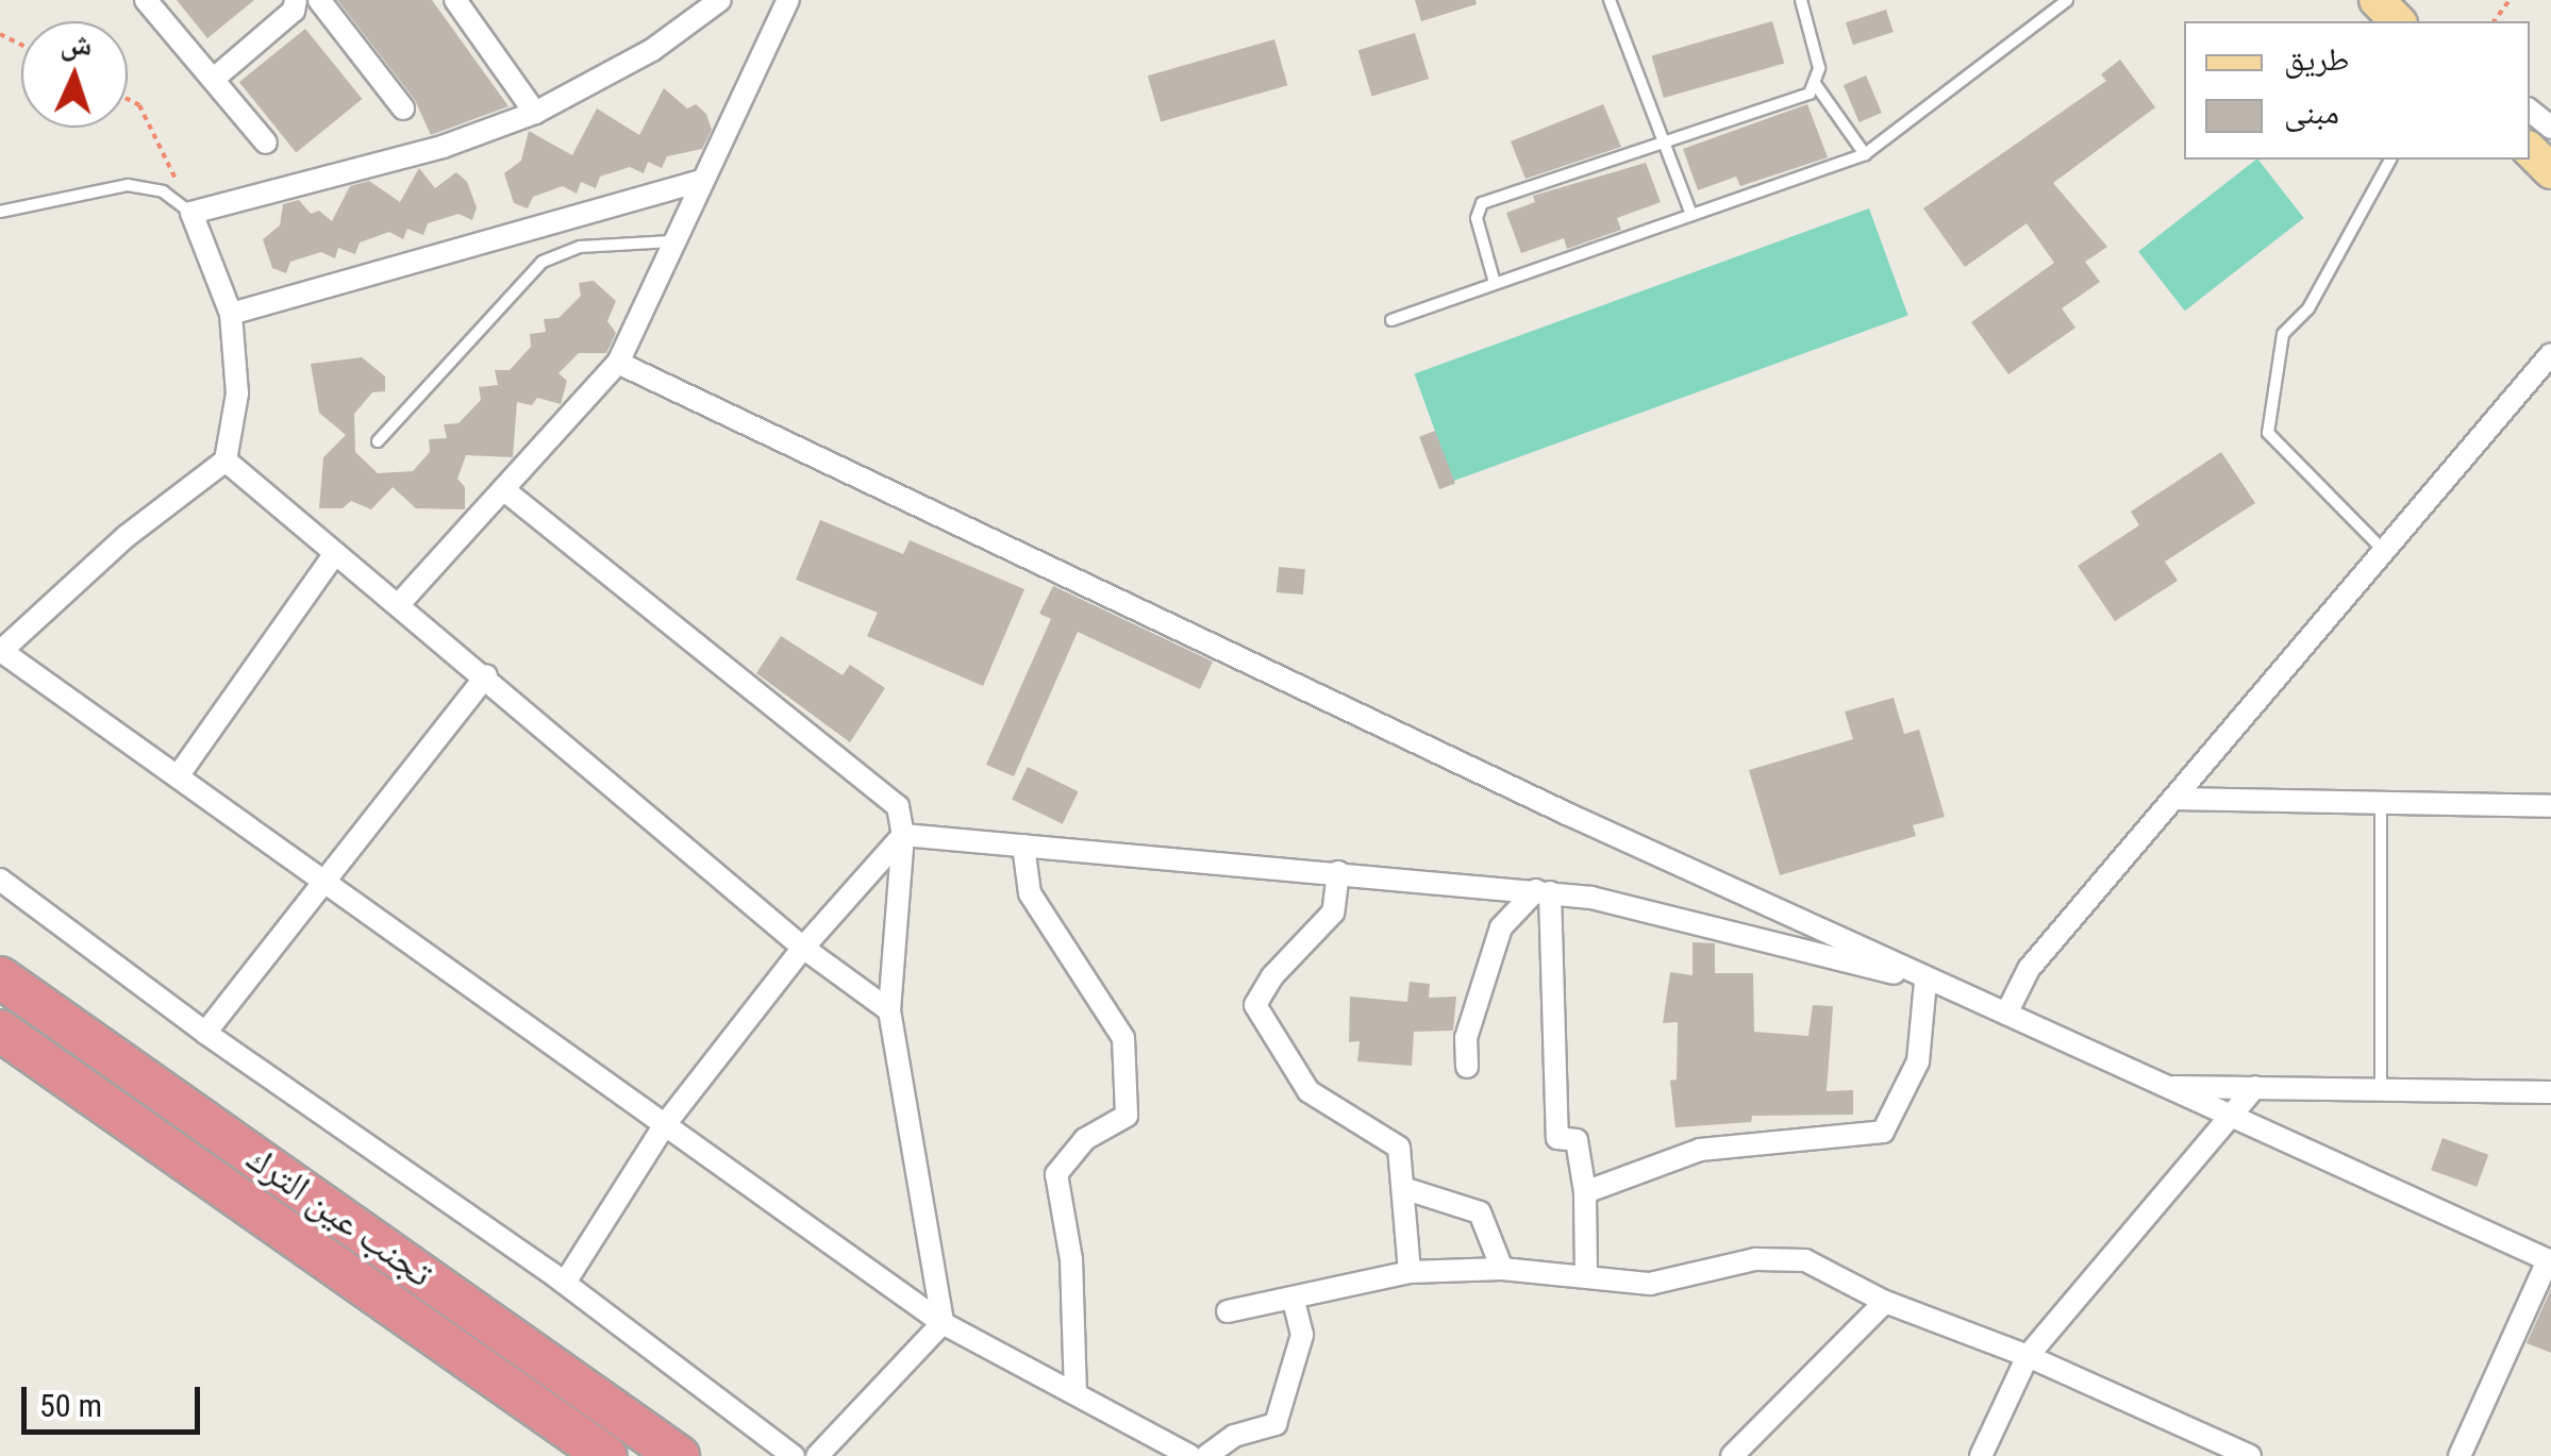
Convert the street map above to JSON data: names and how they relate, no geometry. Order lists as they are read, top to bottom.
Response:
{
  "streets": {
    "highway": ["تجنب عين الترك"]
  },
  "legend": ["طريق", "مبنى"],
  "scale_bar": "50 m",
  "north": "top"
}
